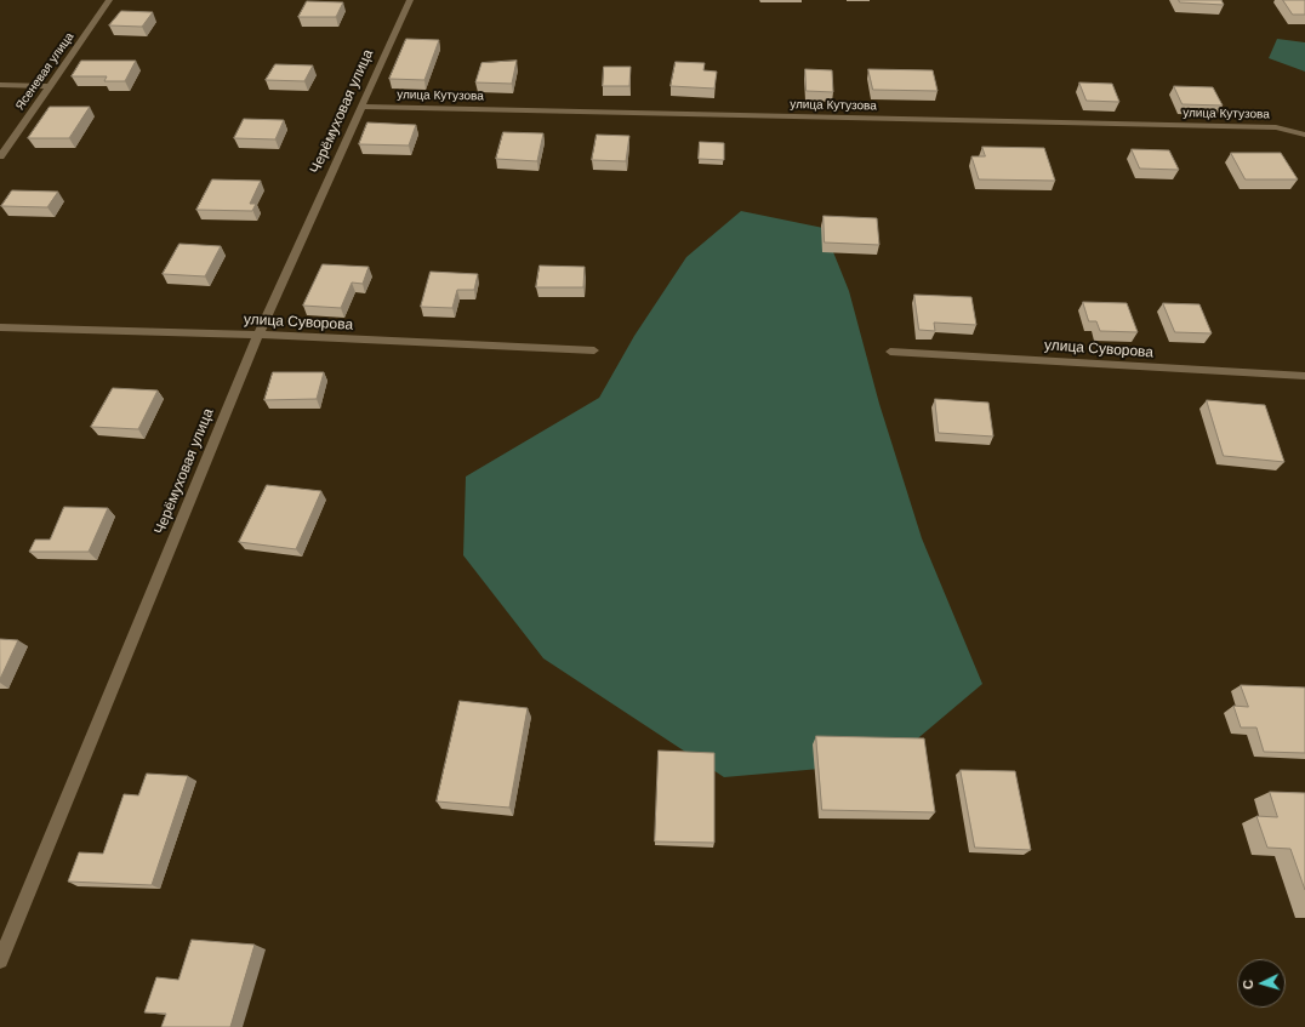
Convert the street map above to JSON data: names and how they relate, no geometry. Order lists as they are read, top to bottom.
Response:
{
  "streets": {
    "street": [
      "Ясеневая улица",
      "улица Кутузова",
      "Черёмуховая улица",
      "улица Суворова"
    ]
  },
  "crossings": [
    ["улица Кутузова", "Черёмуховая улица"],
    ["Черёмуховая улица", "улица Суворова"]
  ],
  "north": "left"
}
